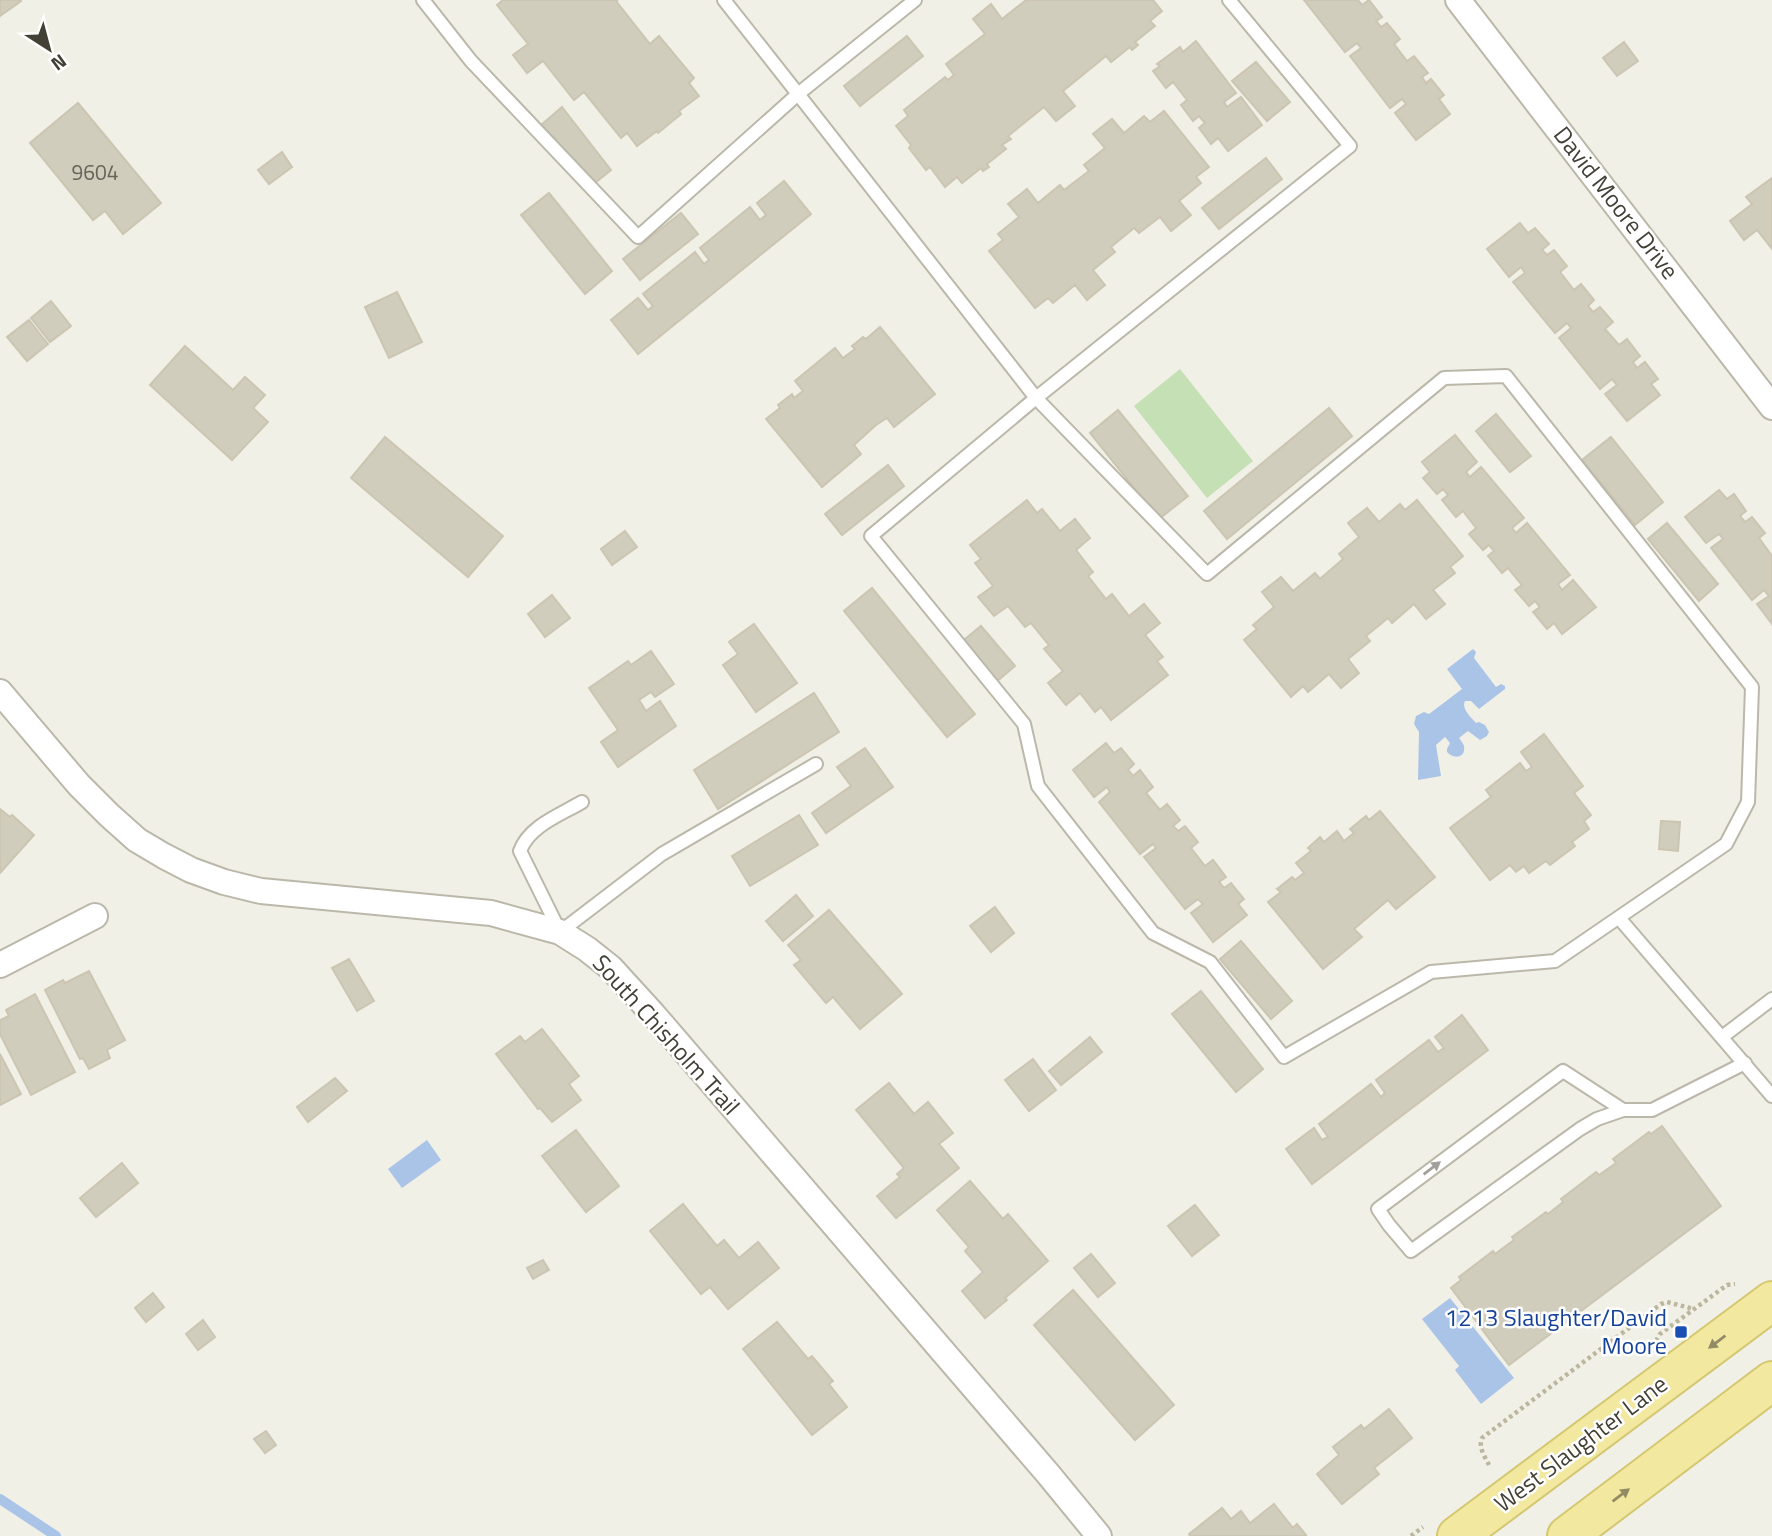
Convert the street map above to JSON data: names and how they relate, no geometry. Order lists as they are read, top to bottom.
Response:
{
  "streets": {
    "main road": ["West Slaughter Lane"],
    "street": ["David Moore Drive", "South Chisholm Trail"]
  },
  "places": {
    "transit": ["1213 Slaughter/David Moore"]
  },
  "house_numbers": ["9604"],
  "north": "bottom right"
}
